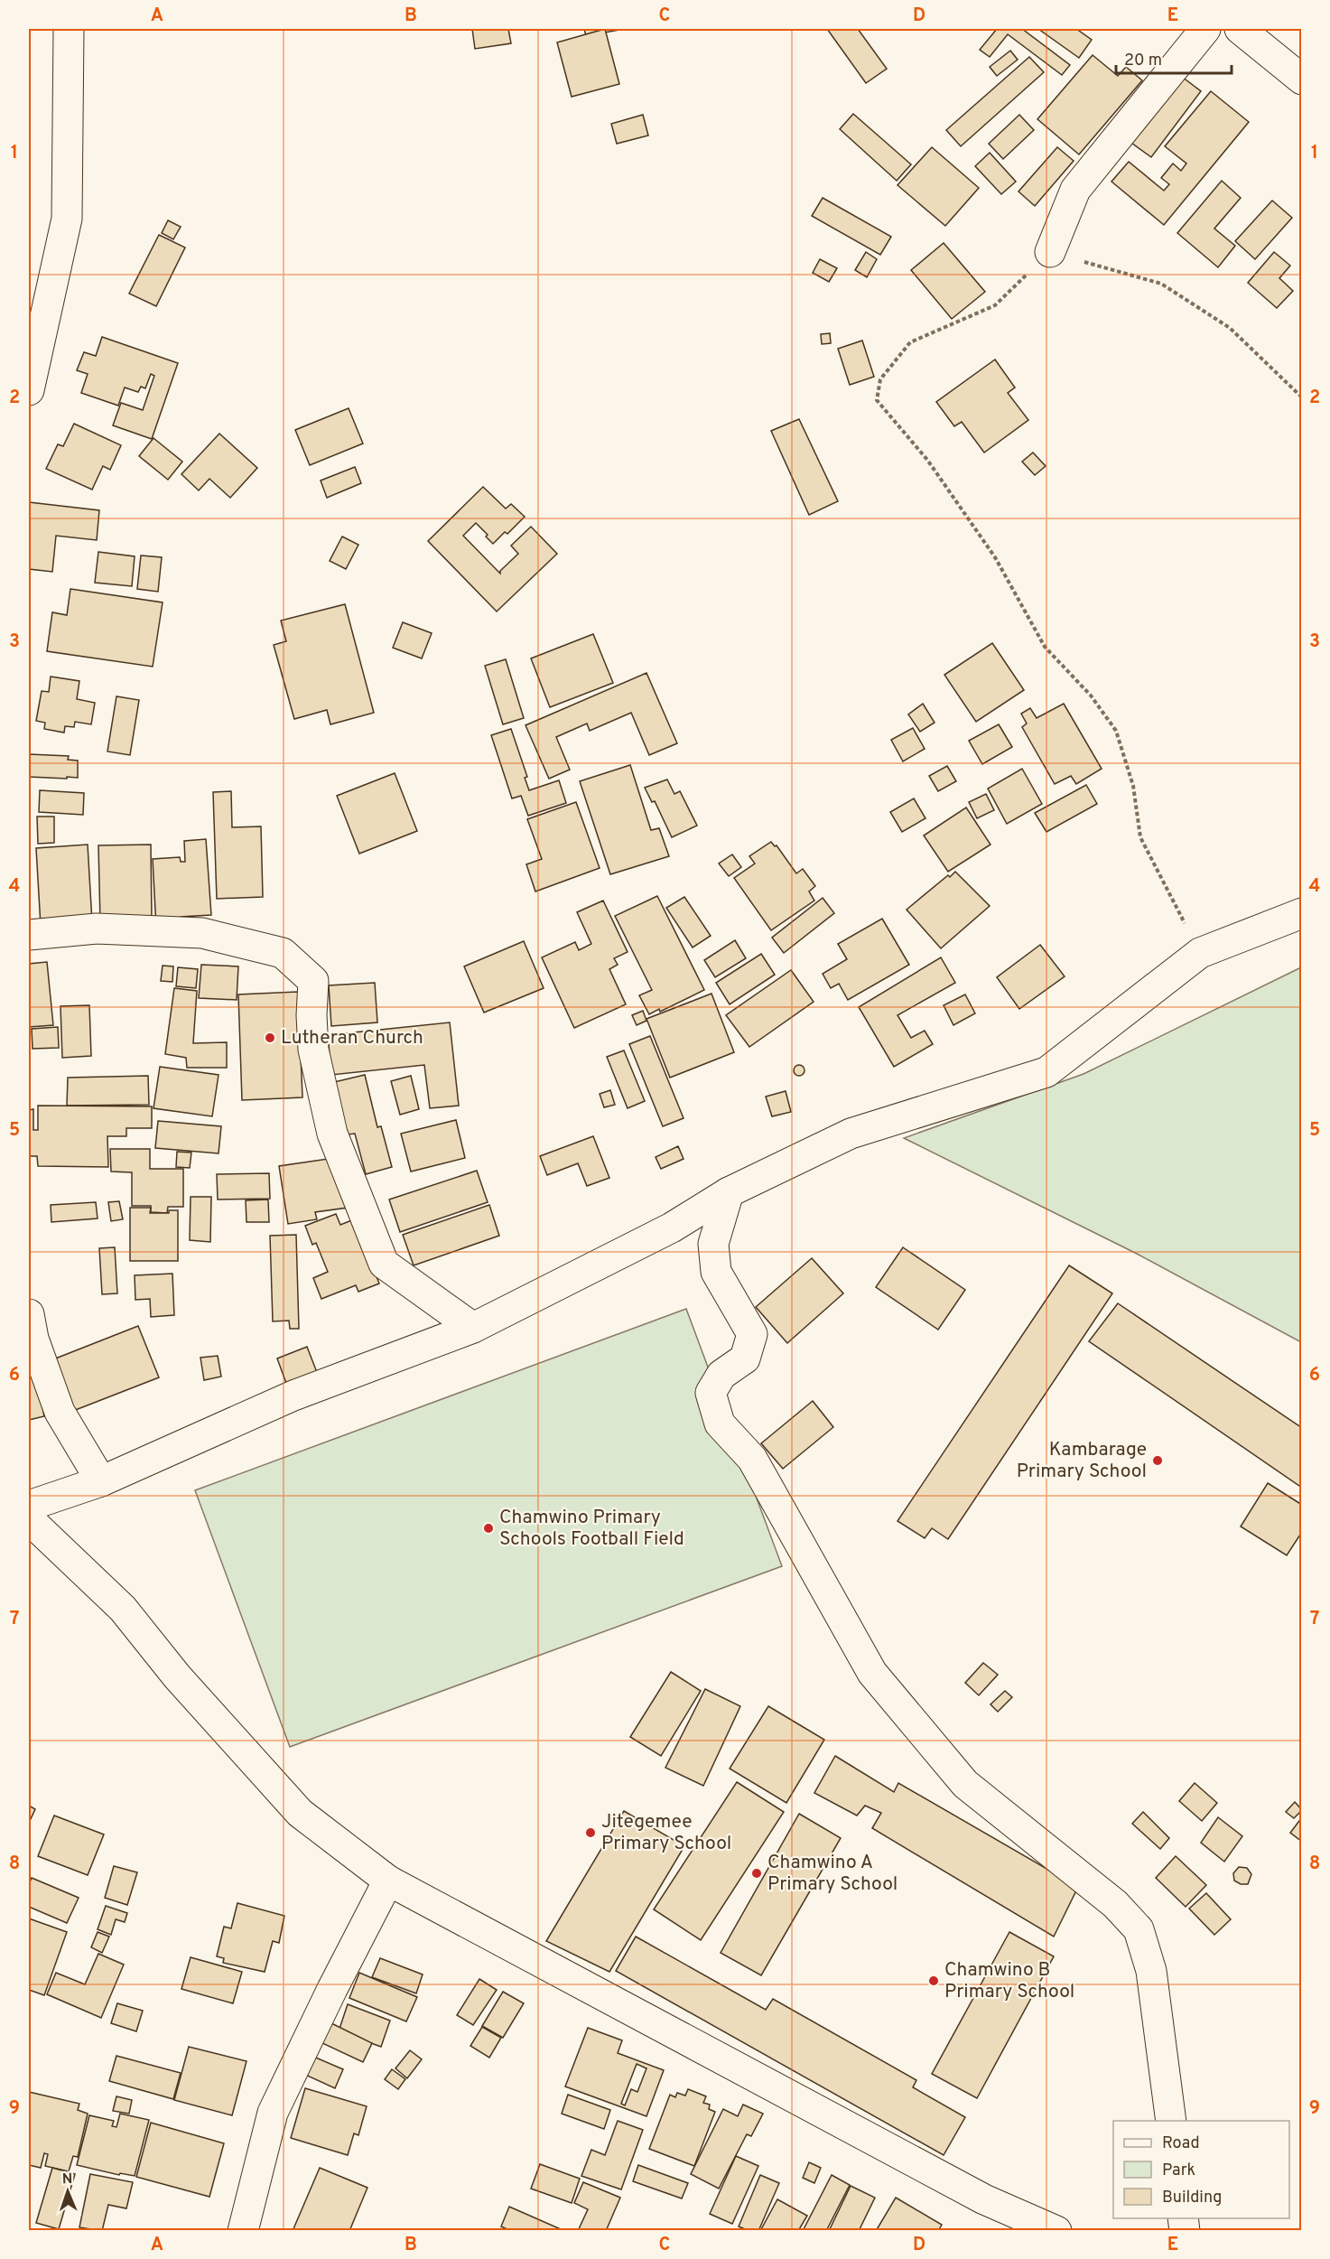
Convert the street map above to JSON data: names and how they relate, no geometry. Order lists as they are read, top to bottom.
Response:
{
  "places": [
    "Lutheran Church",
    "Kambarage Primary School",
    "Chamwino Primary Schools Football Field",
    "Jitegemee Primary School",
    "Chamwino A Primary School",
    "Chamwino B Primary School"
  ],
  "legend": ["Road", "Park", "Building"],
  "scale_bar": "20 m",
  "north": "top",
  "grid": {
    "columns": [
      "A",
      "B",
      "C",
      "D",
      "E"
    ],
    "rows": [
      "1",
      "2",
      "3",
      "4",
      "5",
      "6",
      "7",
      "8",
      "9"
    ]
  }
}
